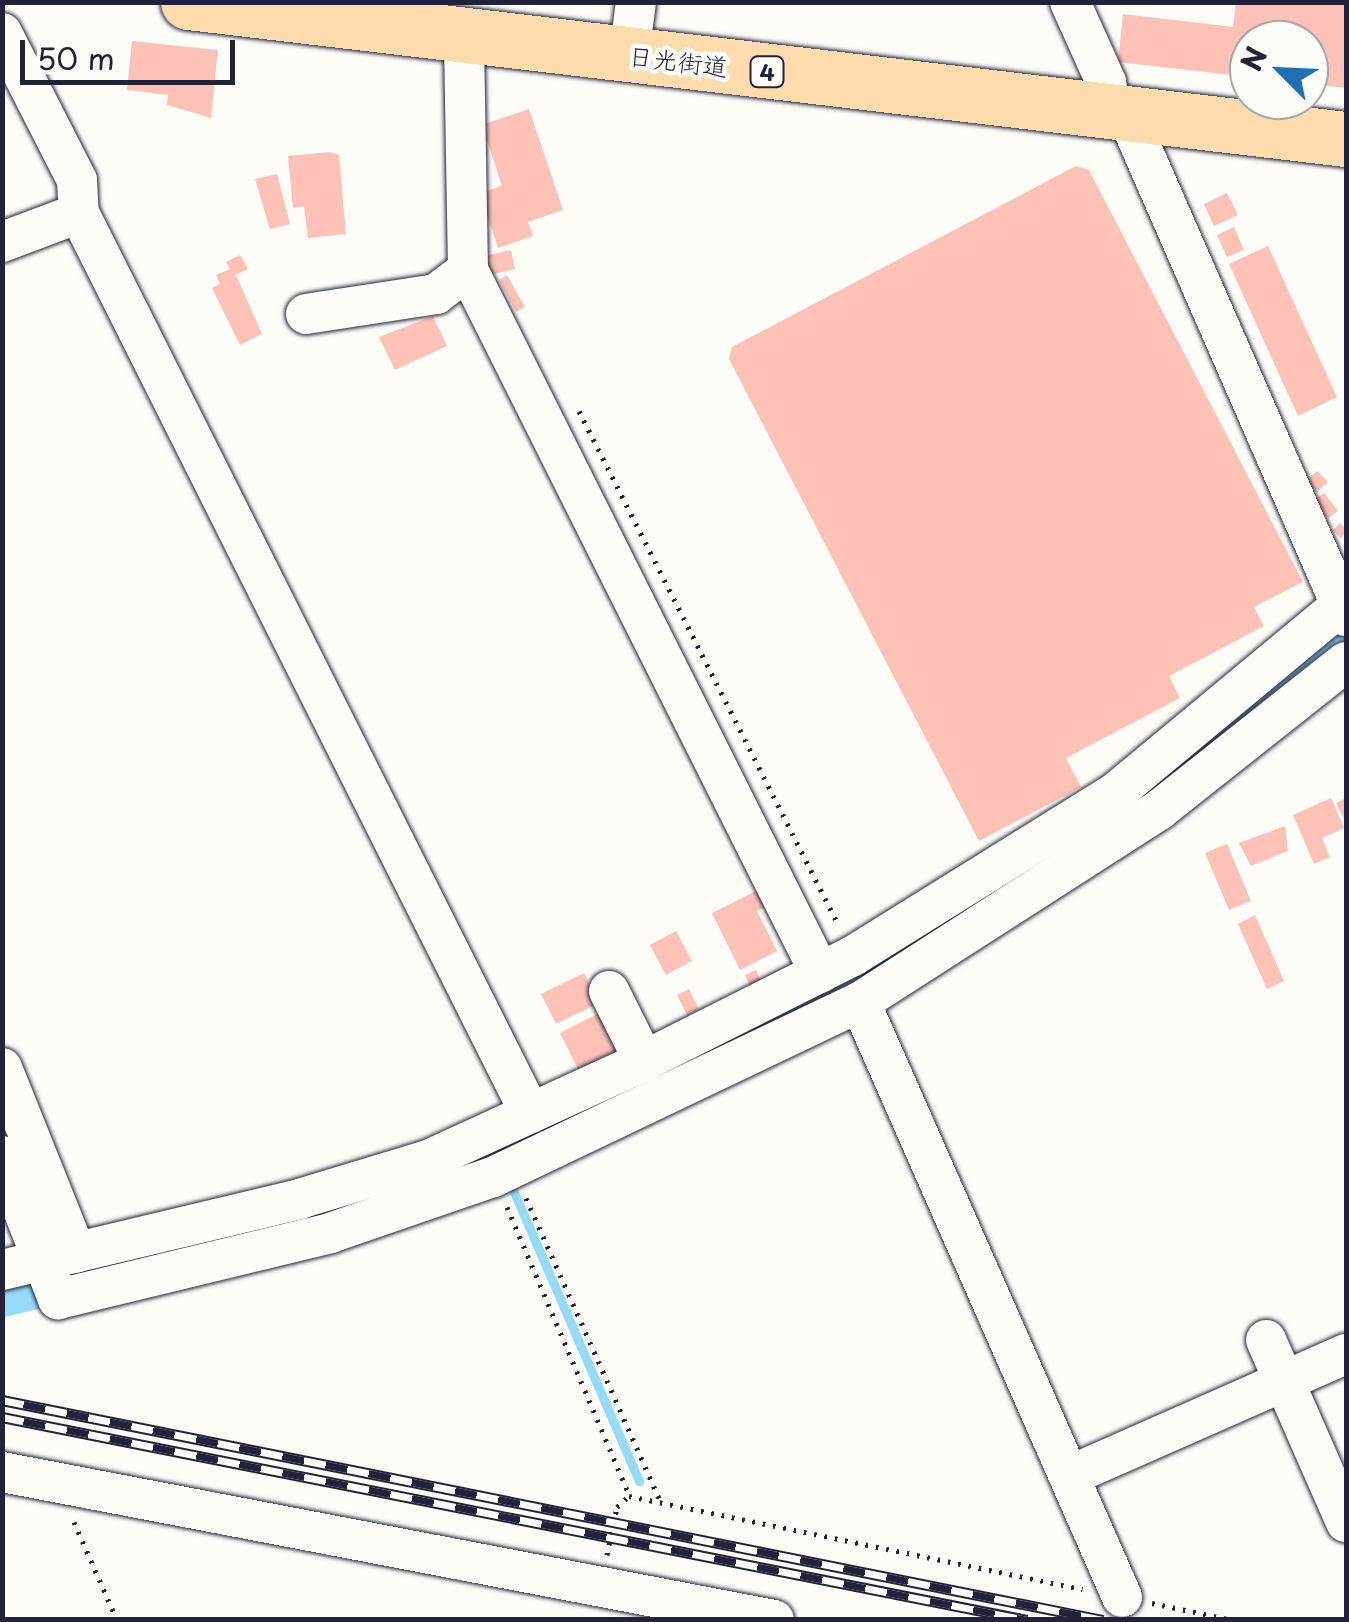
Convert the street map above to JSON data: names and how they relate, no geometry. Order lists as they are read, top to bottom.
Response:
{
  "streets": {
    "highway": ["日光街道", "4"]
  },
  "scale_bar": "50 m",
  "north": "top left"
}
